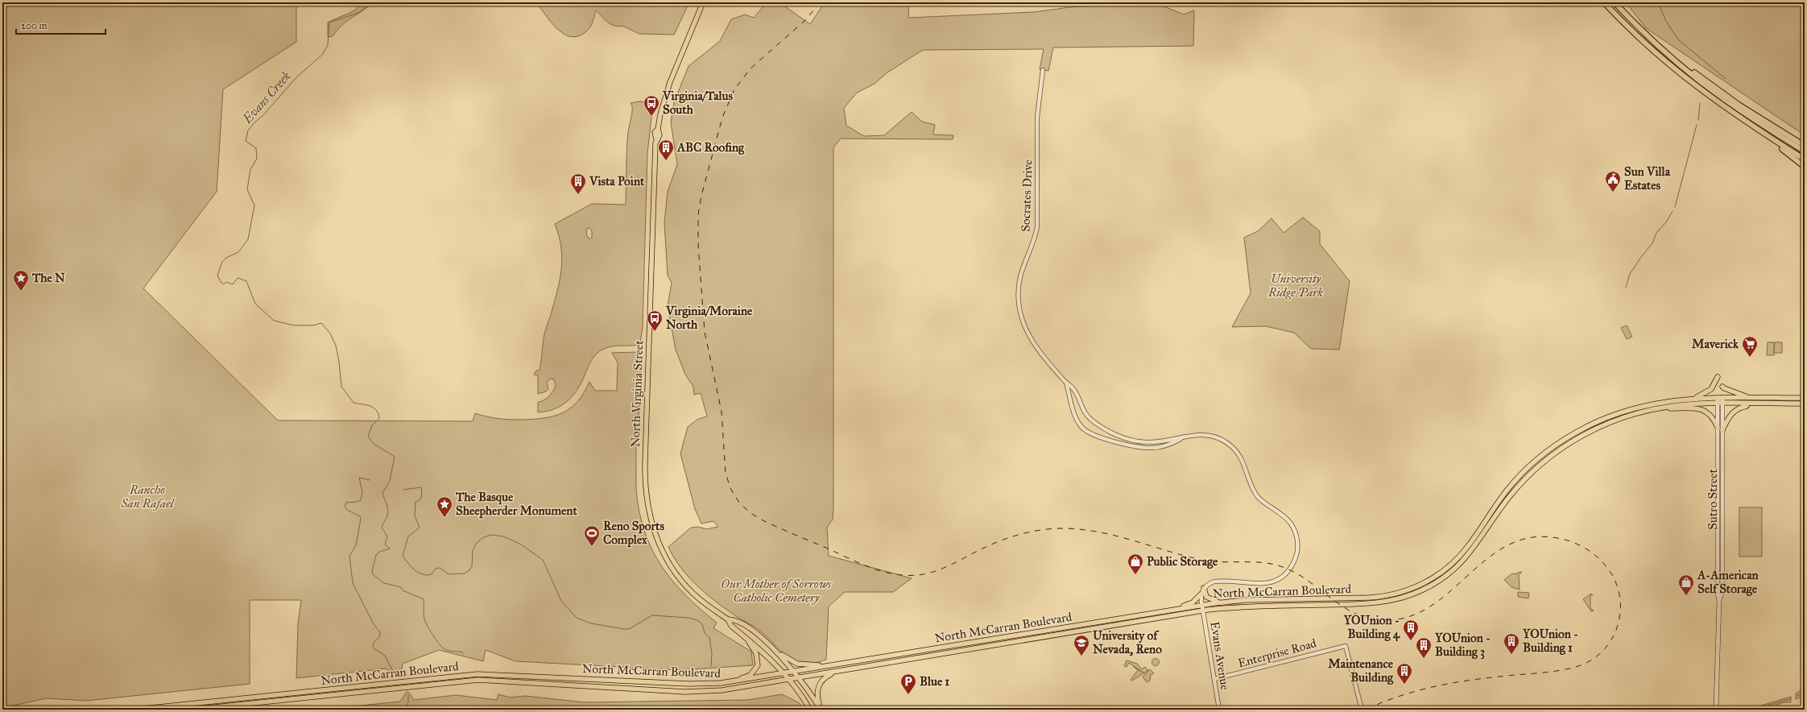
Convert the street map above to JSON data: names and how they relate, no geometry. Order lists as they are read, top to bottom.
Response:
{
  "streets": {
    "main road": ["North Virginia Street", "Sutro Street", "North McCarran Boulevard"],
    "street": ["Socrates Drive", "Enterprise Road", "Evans Avenue"]
  },
  "crossings": [
    ["North Virginia Street", "North McCarran Boulevard"],
    ["Sutro Street", "North McCarran Boulevard"],
    ["North McCarran Boulevard", "Evans Avenue"],
    ["Enterprise Road", "Evans Avenue"]
  ],
  "water": ["Evans Creek"],
  "parks": ["University Ridge Park", "Rancho San Rafael", "Our Mother of Sorrows Catholic Cemetery"],
  "places": {
    "bus stop": ["Virginia/Talus South", "Virginia/Moraine North"],
    "building": [
      "ABC Roofing",
      "Vista Point",
      "YOUnion - Building 4",
      "YOUnion - Building 1",
      "YOUnion - Building 3",
      "Maintenance Building"
    ],
    "public building": ["Sun Villa Estates"],
    "place": ["The N", "The Basque Sheepherder Monument"],
    "supermarket": ["Maverick"],
    "sports": ["Reno Sports Complex"],
    "shop": ["Public Storage", "A-American Self Storage"],
    "school or university": ["University of Nevada, Reno"],
    "parking": ["Blue 1"]
  },
  "scale_bar": "200 m"
}
